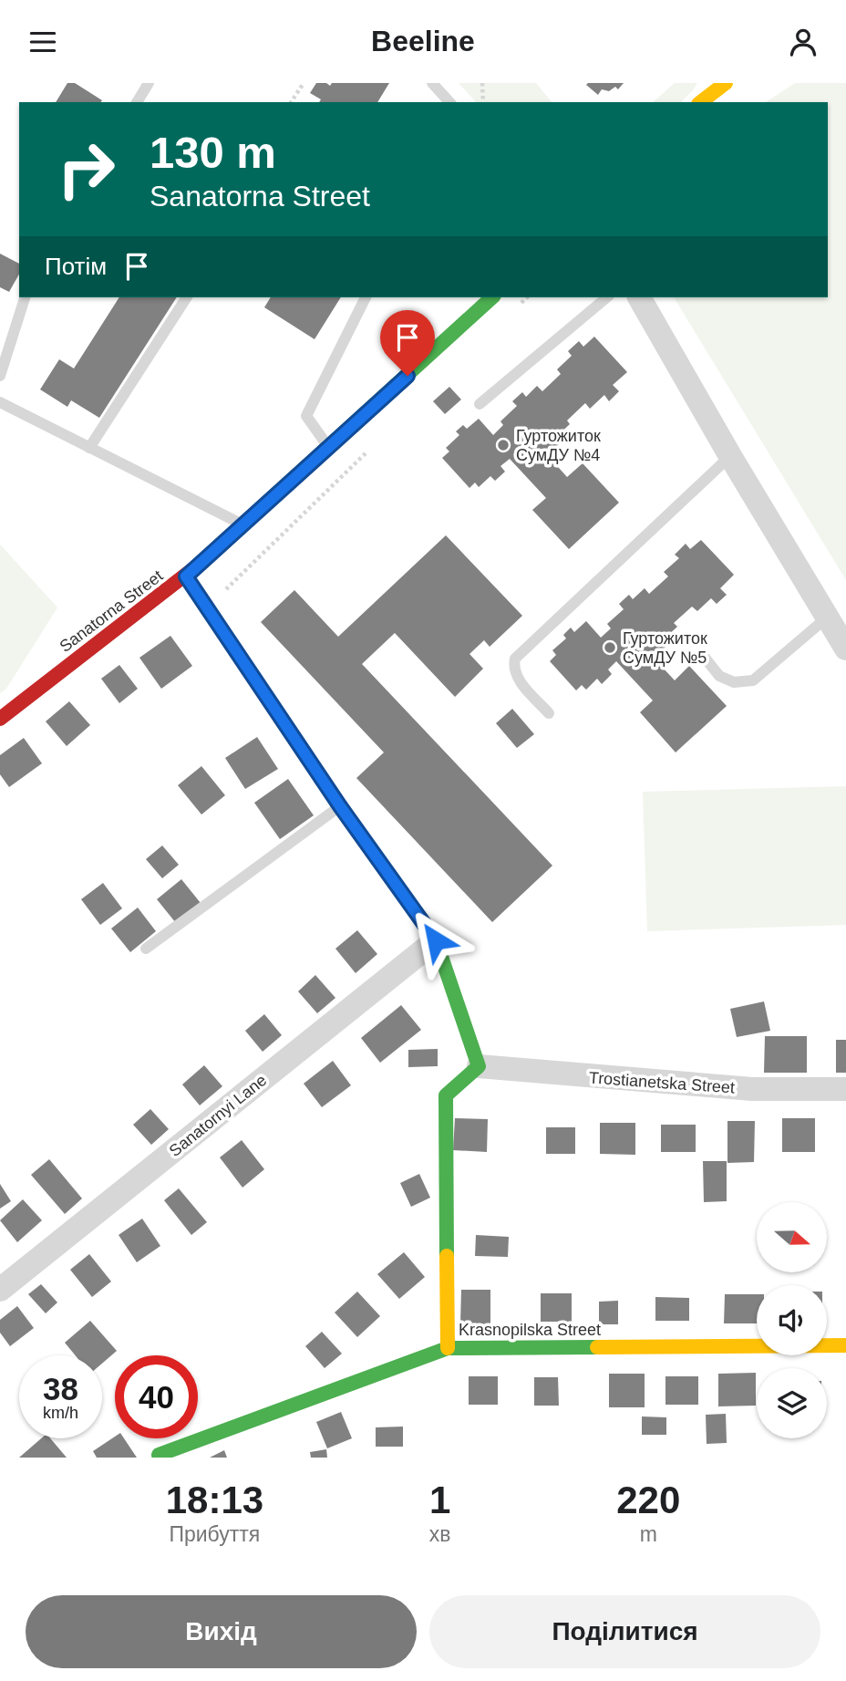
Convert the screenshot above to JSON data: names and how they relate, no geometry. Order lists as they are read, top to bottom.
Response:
{
  "streets": {
    "street": [
      "Sanatorna Street",
      "Trostianetska Street",
      "Sanatornyi Lane",
      "Krasnopilska Street"
    ]
  },
  "places": ["Гуртожиток СумДУ №4", "Гуртожиток СумДУ №5"],
  "north": "right",
  "page": {
    "header": "Beeline",
    "turn": ["130 m", "Sanatorna Street"],
    "then": "Потім",
    "speed": "38 km/h",
    "limit": "40",
    "eta": [
      "18:13",
      "Прибуття",
      "1",
      "хв",
      "220",
      "m"
    ],
    "buttons": ["Вихід", "Поділитися"]
  }
}
